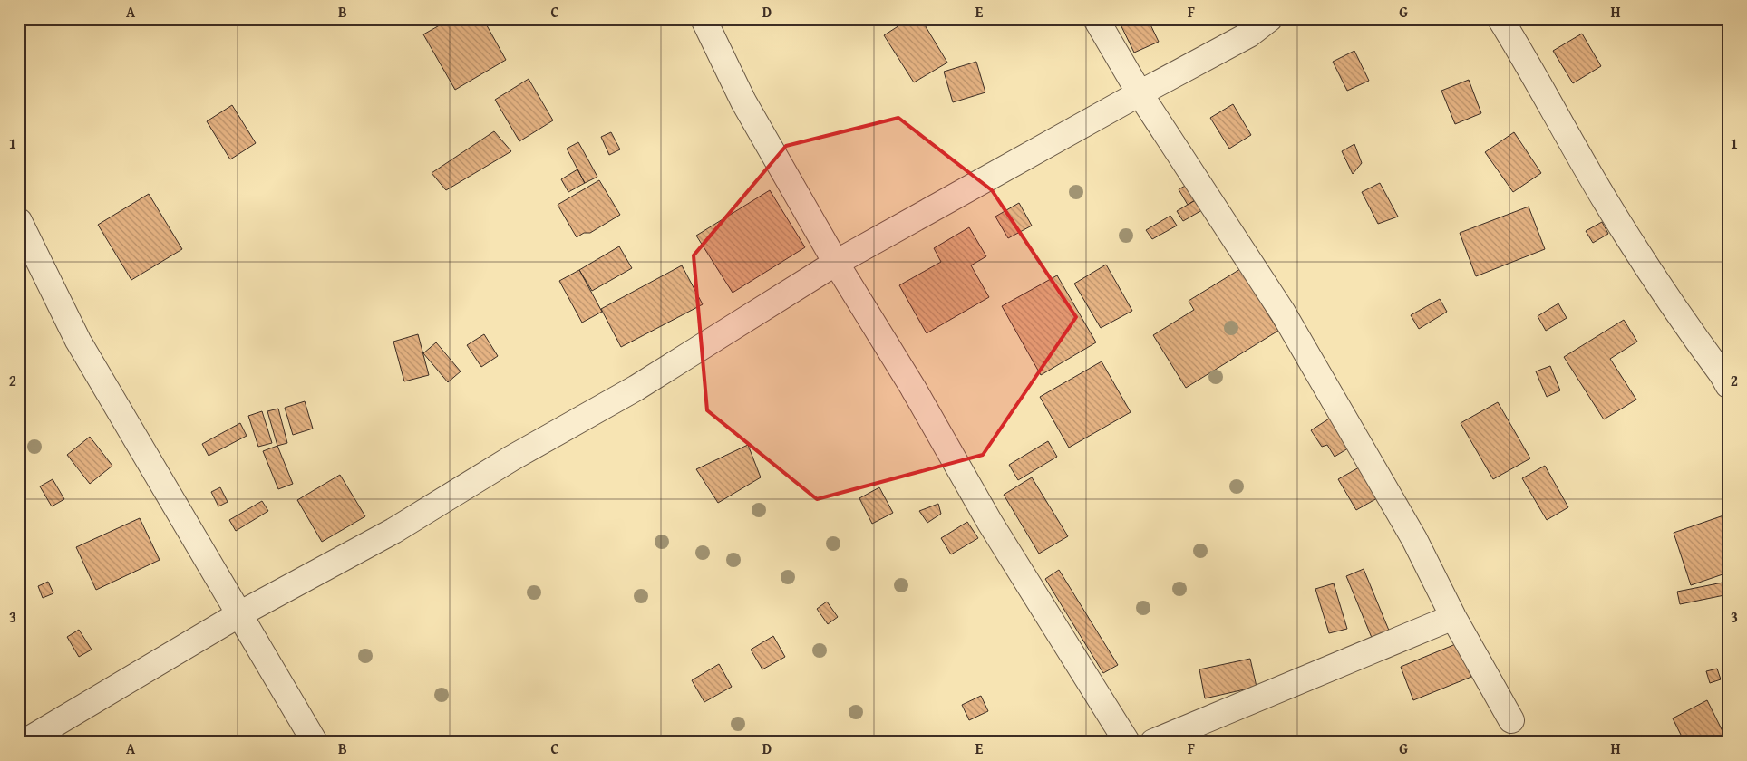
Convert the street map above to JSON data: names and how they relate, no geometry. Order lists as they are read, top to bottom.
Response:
{
  "grid": {
    "columns": [
      "A",
      "B",
      "C",
      "D",
      "E",
      "F",
      "G",
      "H"
    ],
    "rows": ["1", "2", "3"]
  }
}
